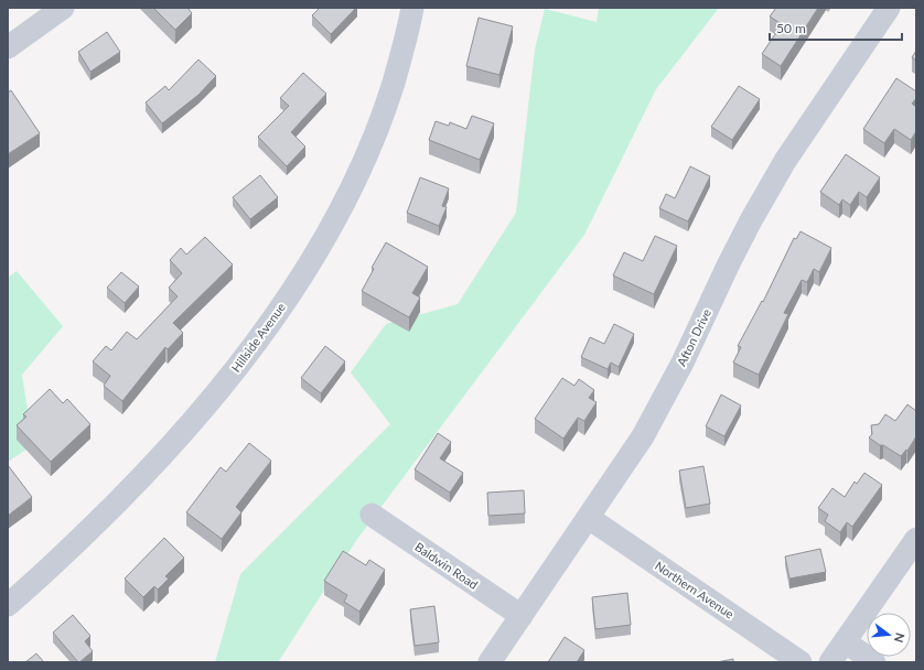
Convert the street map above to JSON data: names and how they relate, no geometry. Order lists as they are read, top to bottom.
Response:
{
  "streets": {
    "street": [
      "Hillside Avenue",
      "Afton Drive",
      "Baldwin Road",
      "Northern Avenue"
    ]
  },
  "crossings": [
    ["Afton Drive", "Baldwin Road"],
    ["Afton Drive", "Northern Avenue"]
  ],
  "scale_bar": "50 m",
  "north": "right"
}
